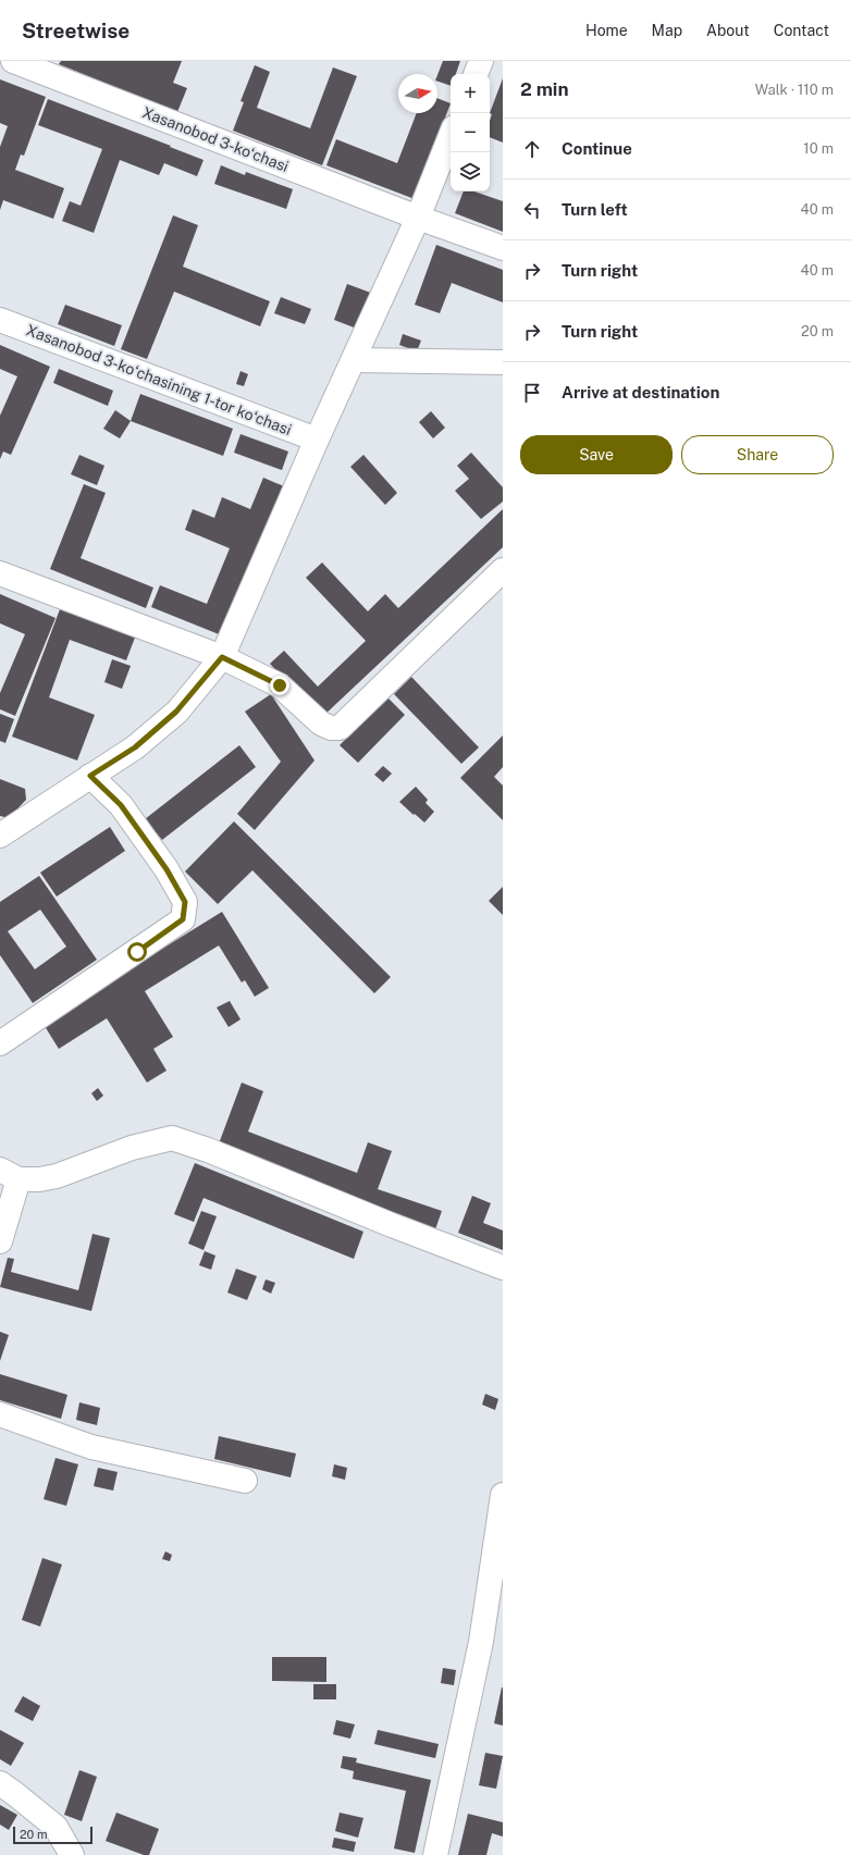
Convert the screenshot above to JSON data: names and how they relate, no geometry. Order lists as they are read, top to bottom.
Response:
{
  "streets": {
    "street": ["Xasanobod 3-koʻchasi", "Xasanobod 3-koʻchasining 1-tor koʻchasi"]
  },
  "scale_bar": "20 m",
  "north": "right",
  "page": {
    "header": "Streetwise",
    "nav": [
      "Home",
      "Map",
      "About",
      "Contact"
    ],
    "heading": ["2 min", "Walk · 110 m"],
    "map_buttons": ["+", "−"],
    "list": [
      ["Continue", "10 m"],
      ["Turn left", "40 m"],
      ["Turn right", "40 m"],
      ["Turn right", "20 m"],
      "Arrive at destination"
    ],
    "buttons": ["Save", "Share"],
    "scale": "20 m"
  }
}
